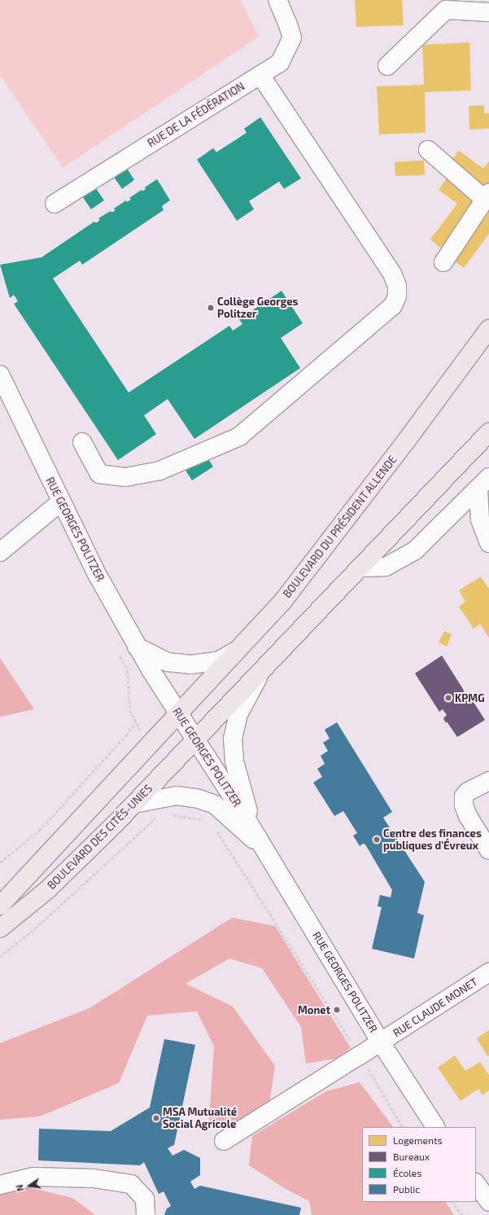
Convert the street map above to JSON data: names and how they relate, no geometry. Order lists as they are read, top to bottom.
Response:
{
  "streets": {
    "main road": ["BOULEVARD DU PRÉSIDENT ALLENDE", "BOULEVARD DES CITÉS-UNIES"],
    "street": ["RUE DE LA FÉDÉRATION", "RUE GEORGES POLITZER", "RUE CLAUDE MONET"]
  },
  "crossings": [
    ["BOULEVARD DU PRÉSIDENT ALLENDE", "RUE GEORGES POLITZER"],
    ["RUE GEORGES POLITZER", "BOULEVARD DES CITÉS-UNIES"],
    ["RUE GEORGES POLITZER", "RUE CLAUDE MONET"]
  ],
  "places": [
    "Collège Georges Politzer",
    "KPMG",
    "Centre des finances publiques d'Évreux",
    "Monet",
    "MSA Mutualité Social Agricole"
  ],
  "legend": [
    "Logements",
    "Bureaux",
    "Écoles",
    "Public"
  ],
  "north": "left"
}
